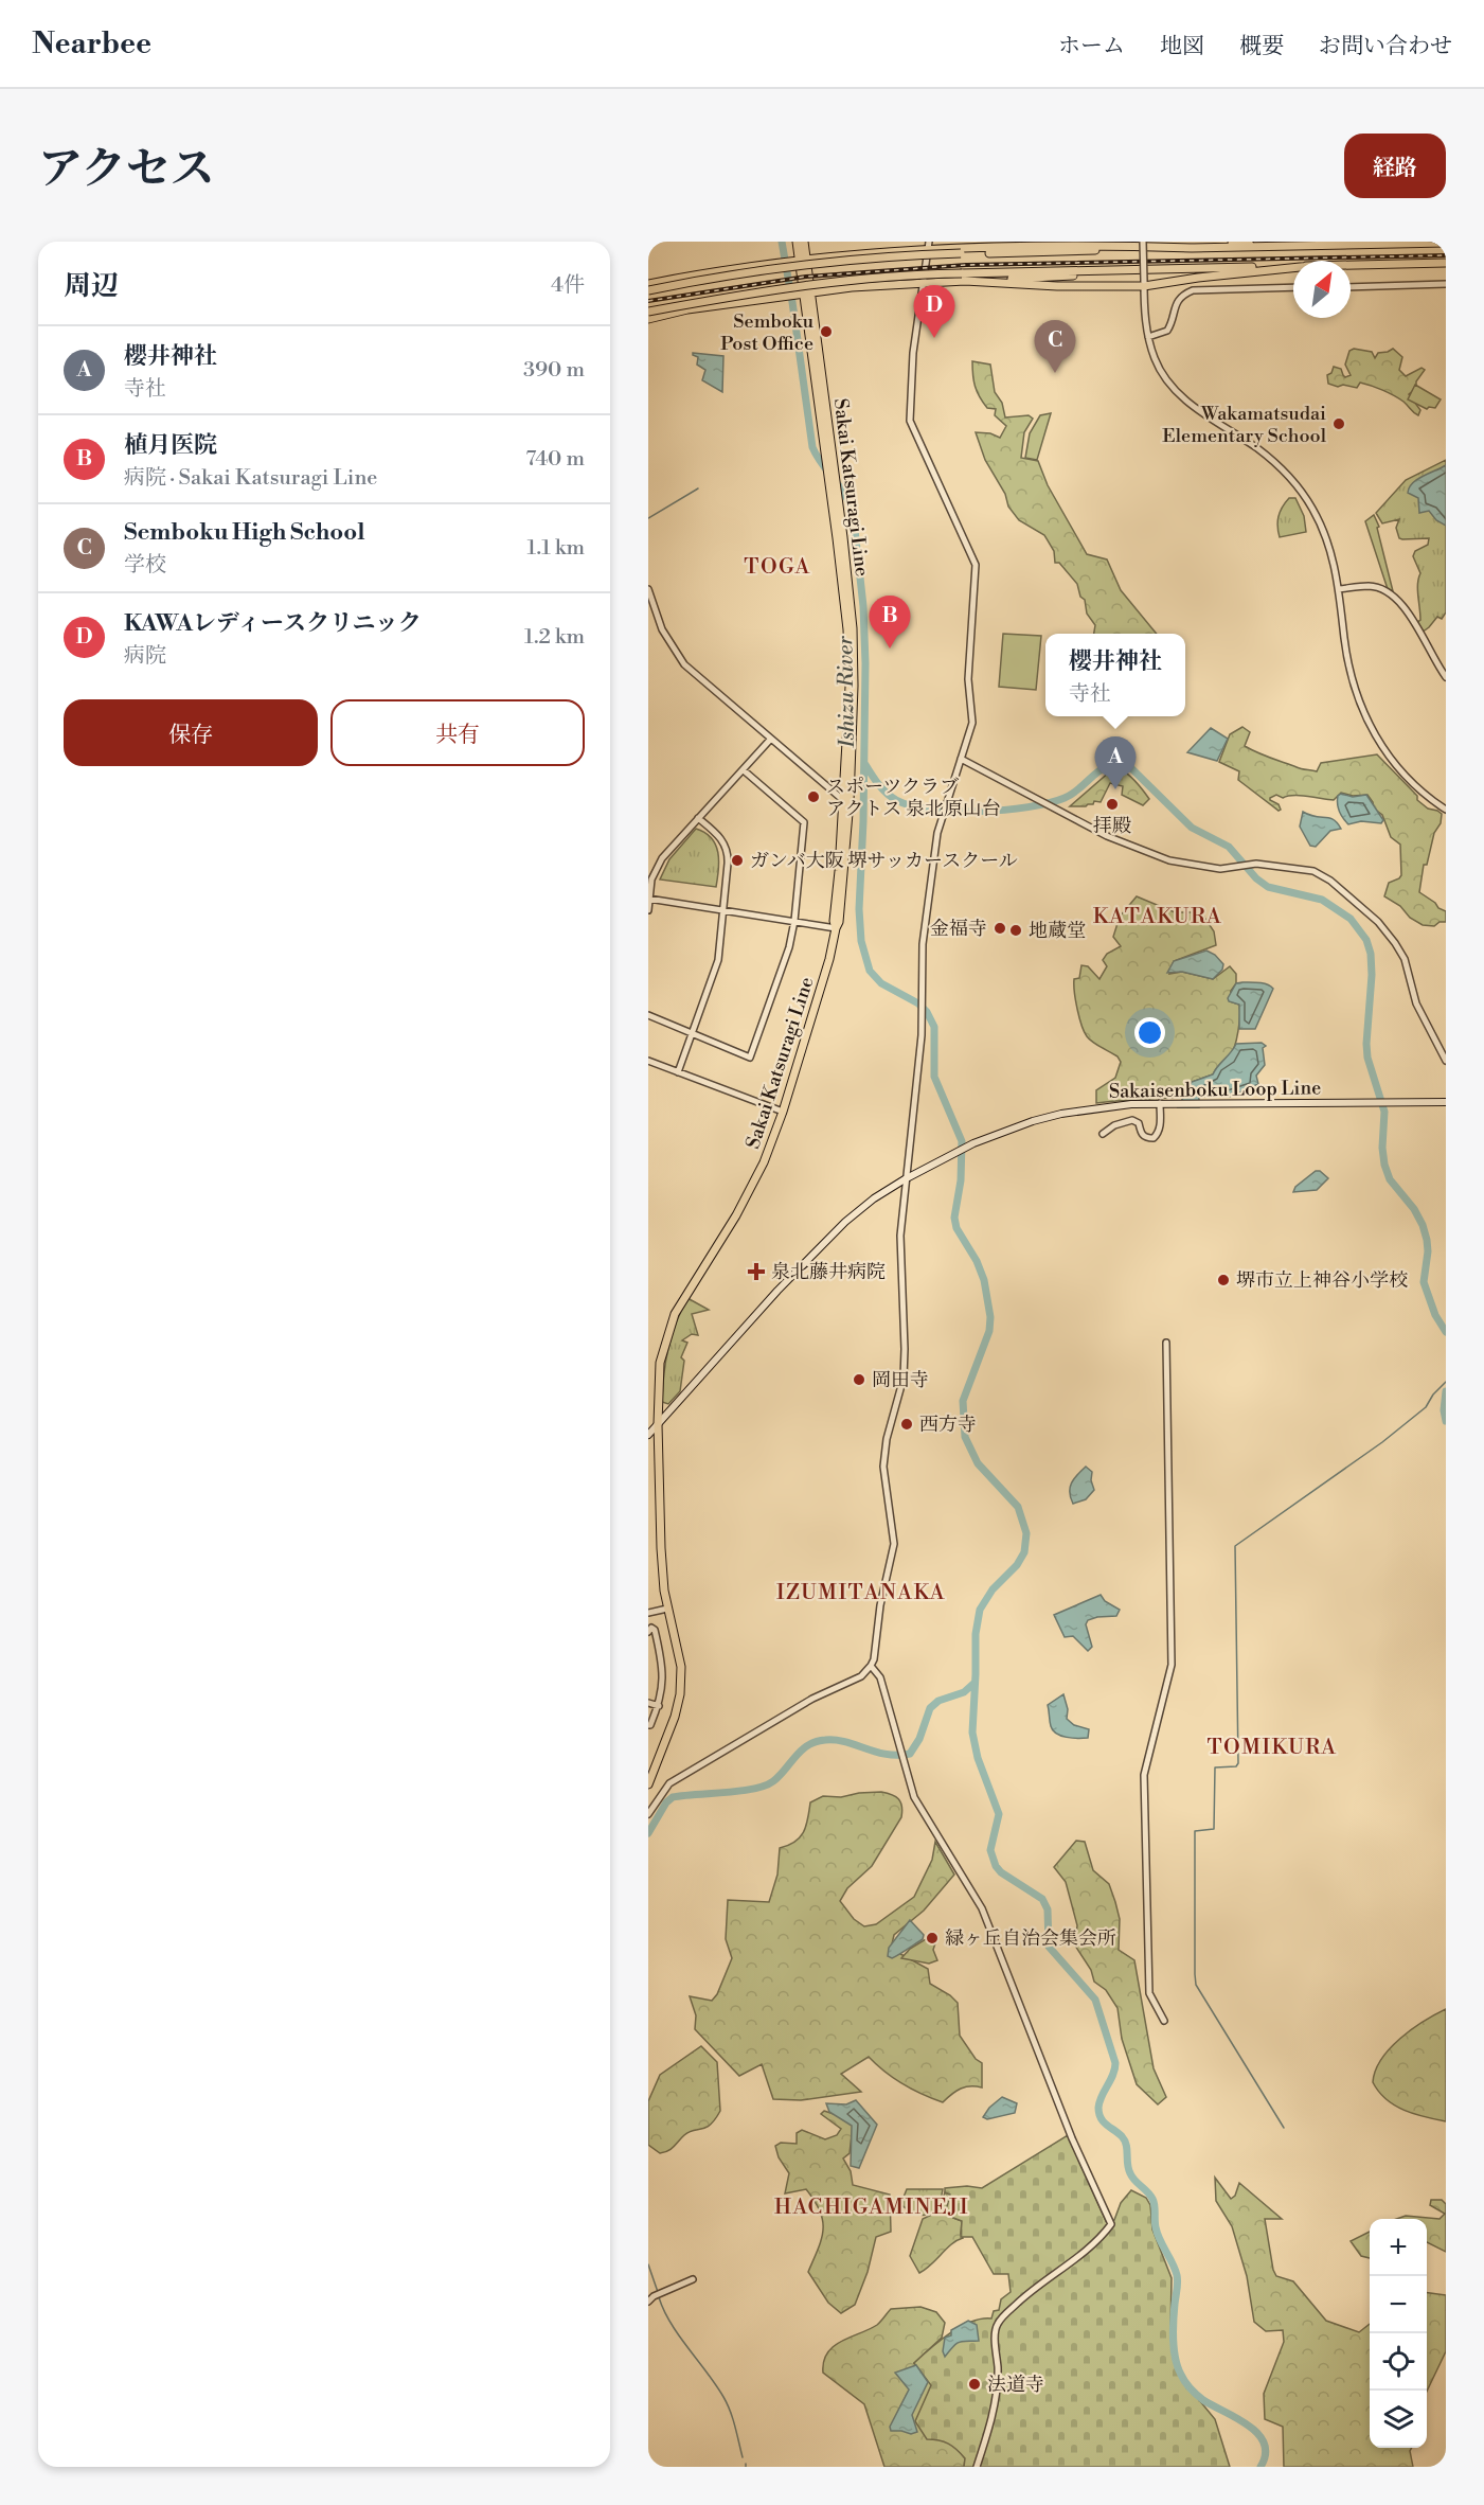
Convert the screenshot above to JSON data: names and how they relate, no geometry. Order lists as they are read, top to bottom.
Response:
{
  "streets": {
    "main road": ["Sakai Katsuragi Line", "Sakaisenboku Loop Line"]
  },
  "crossings": [
    ["Sakai Katsuragi Line", "Sakaisenboku Loop Line"]
  ],
  "districts": [
    "TOGA",
    "KATAKURA",
    "IZUMITANAKA",
    "TOMIKURA",
    "HACHIGAMINEJI"
  ],
  "water": ["Ishizu River"],
  "places": {
    "other": [
      "Semboku Post Office",
      "Wakamatsudai Elementary School",
      "スポーツクラブ アクトス 泉北原山台",
      "拝殿",
      "ガンバ大阪 堺サッカースクール",
      "金福寺",
      "地蔵堂",
      "堺市立上神谷小学校",
      "岡田寺",
      "西方寺",
      "緑ヶ丘自治会集会所",
      "法道寺"
    ],
    "health": ["泉北藤井病院"]
  },
  "north": "top right",
  "page": {
    "header": "Nearbee",
    "nav": [
      "ホーム",
      "地図",
      "概要",
      "お問い合わせ"
    ],
    "title": "アクセス",
    "buttons": [
      "経路",
      ["保存", "共有"]
    ],
    "heading": ["周辺", "4件"],
    "pins": [
      "D",
      "C",
      "B",
      "A"
    ],
    "list": [
      {
        "mark": "A",
        "name": "櫻井神社",
        "note": "寺社",
        "value": "390 m"
      },
      {
        "mark": "B",
        "name": "植月医院",
        "note": "病院 · Sakai Katsuragi Line",
        "value": "740 m"
      },
      {
        "mark": "C",
        "name": "Semboku High School",
        "note": "学校",
        "value": "1.1 km"
      },
      {
        "mark": "D",
        "name": "KAWAレディースクリニック",
        "note": "病院",
        "value": "1.2 km"
      }
    ],
    "popup": ["櫻井神社", "寺社"],
    "map_buttons": ["+", "−"]
  }
}
